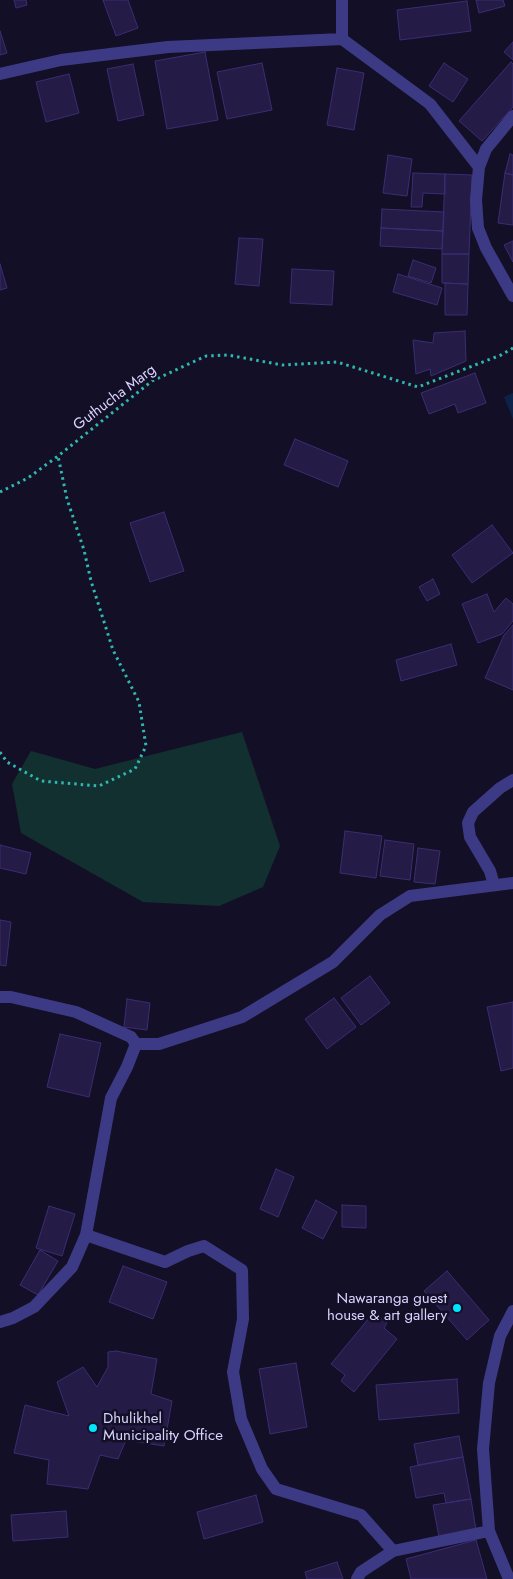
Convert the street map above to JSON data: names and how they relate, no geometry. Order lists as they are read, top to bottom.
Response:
{
  "streets": {
    "path": ["Guthucha Marg"]
  },
  "places": ["Nawaranga guest house & art gallery", "Dhulikhel Municipality Office"]
}
